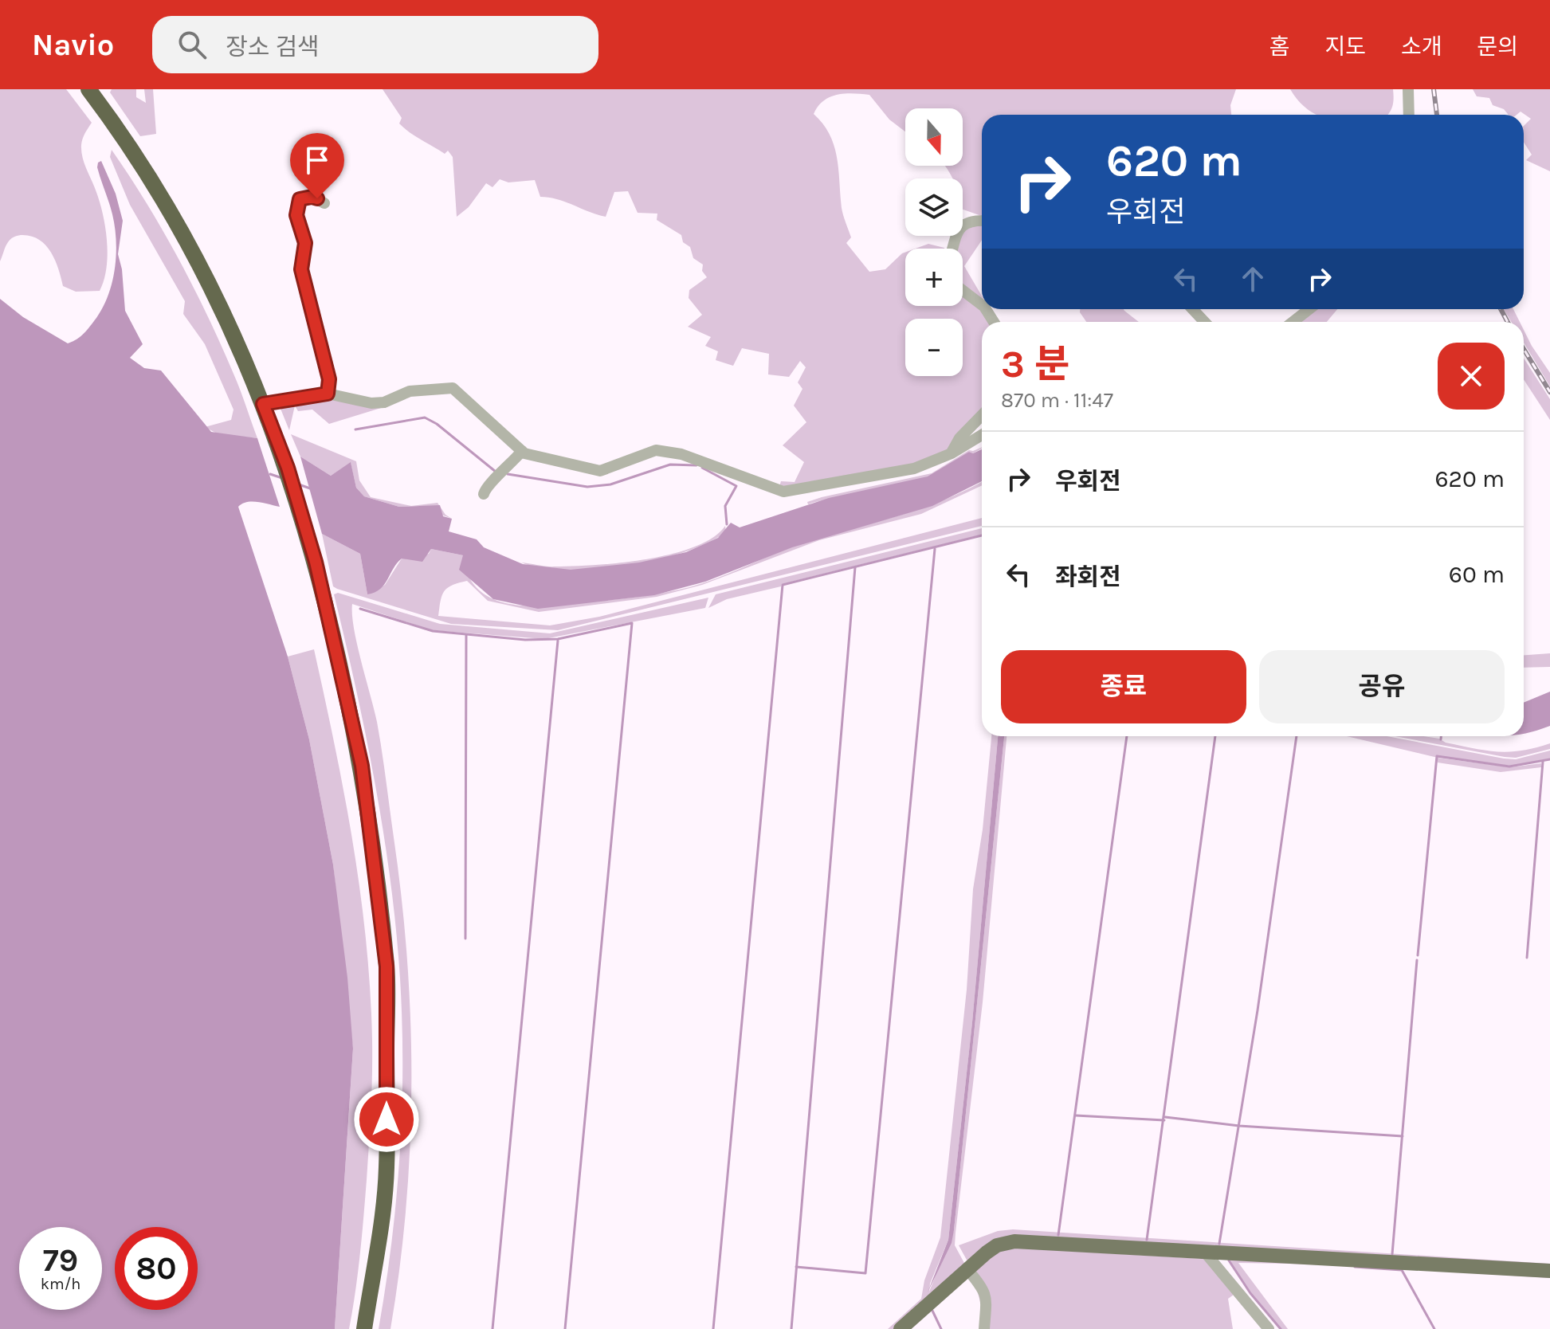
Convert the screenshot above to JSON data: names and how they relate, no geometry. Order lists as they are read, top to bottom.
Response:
{
  "north": "bottom",
  "page": {
    "header": "Navio",
    "search": "장소 검색",
    "nav": [
      "홈",
      "지도",
      "소개",
      "문의"
    ],
    "map_buttons": ["+", "−"],
    "turn": ["620 m", "우회전"],
    "heading": ["3 분", "870 m · 11:47"],
    "list": [
      {
        "name": "우회전",
        "value": "620 m"
      },
      {
        "name": "좌회전",
        "value": "60 m"
      }
    ],
    "buttons": ["종료", "공유"],
    "speed": "79 km/h",
    "limit": "80"
  }
}
